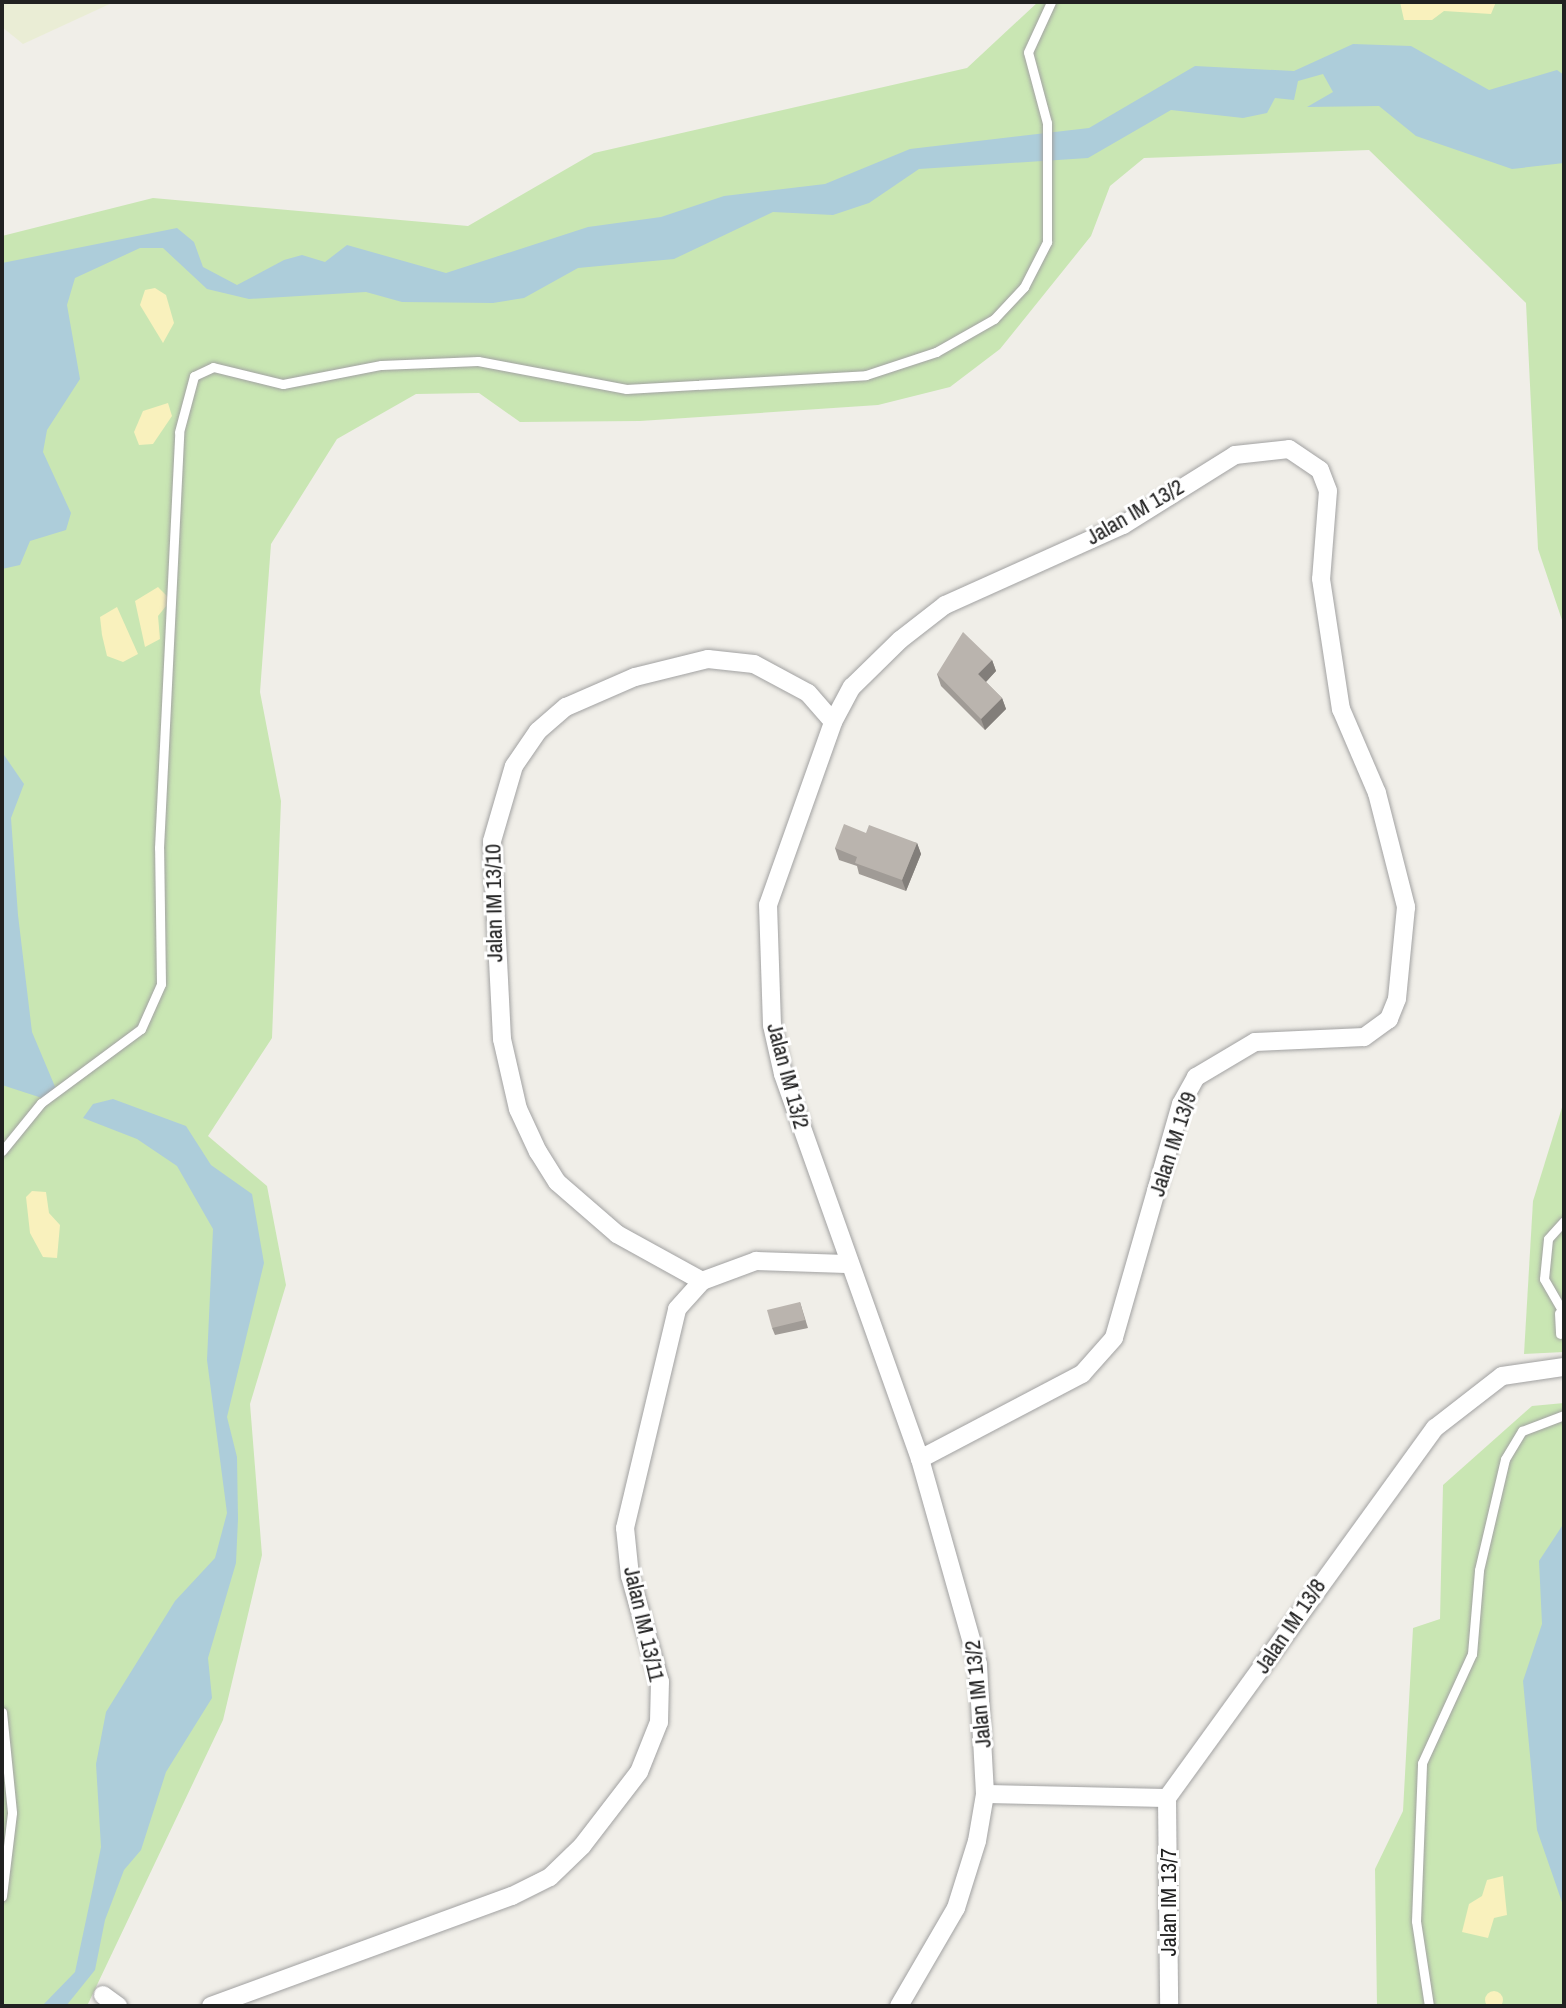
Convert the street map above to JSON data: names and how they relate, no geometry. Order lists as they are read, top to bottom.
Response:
{
  "streets": {
    "street": [
      "Jalan IM 13/2",
      "Jalan IM 13/10",
      "Jalan IM 13/9",
      "Jalan IM 13/11",
      "Jalan IM 13/8",
      "Jalan IM 13/7"
    ]
  },
  "crossings": [
    ["Jalan IM 13/2", "Jalan IM 13/10"],
    ["Jalan IM 13/2", "Jalan IM 13/9"],
    ["Jalan IM 13/2", "Jalan IM 13/11"],
    ["Jalan IM 13/10", "Jalan IM 13/11"],
    ["Jalan IM 13/8", "Jalan IM 13/7"]
  ]
}
